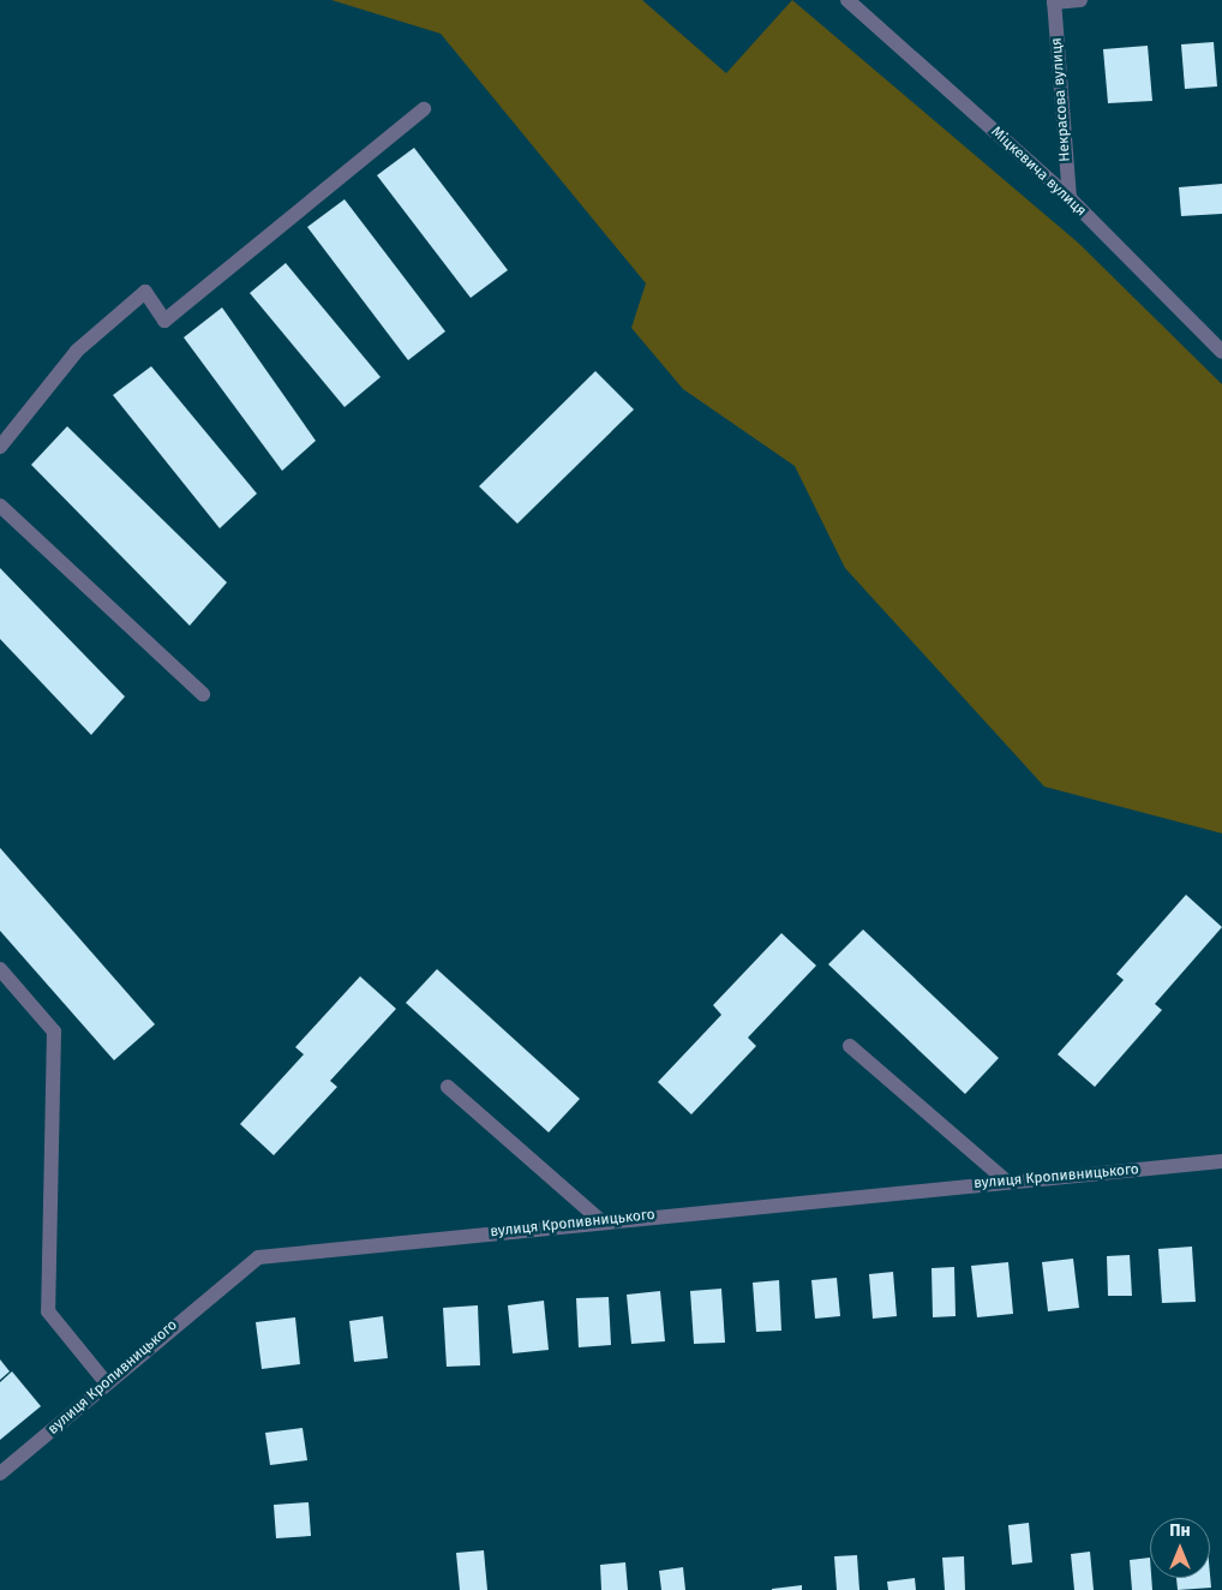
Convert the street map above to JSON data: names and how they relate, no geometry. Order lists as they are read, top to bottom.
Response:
{
  "streets": {
    "street": ["Некрасова вулиця", "Міцкевича вулиця", "вулиця Кропивницького"]
  },
  "crossings": [
    ["Некрасова вулиця", "Міцкевича вулиця"]
  ],
  "north": "top"
}
